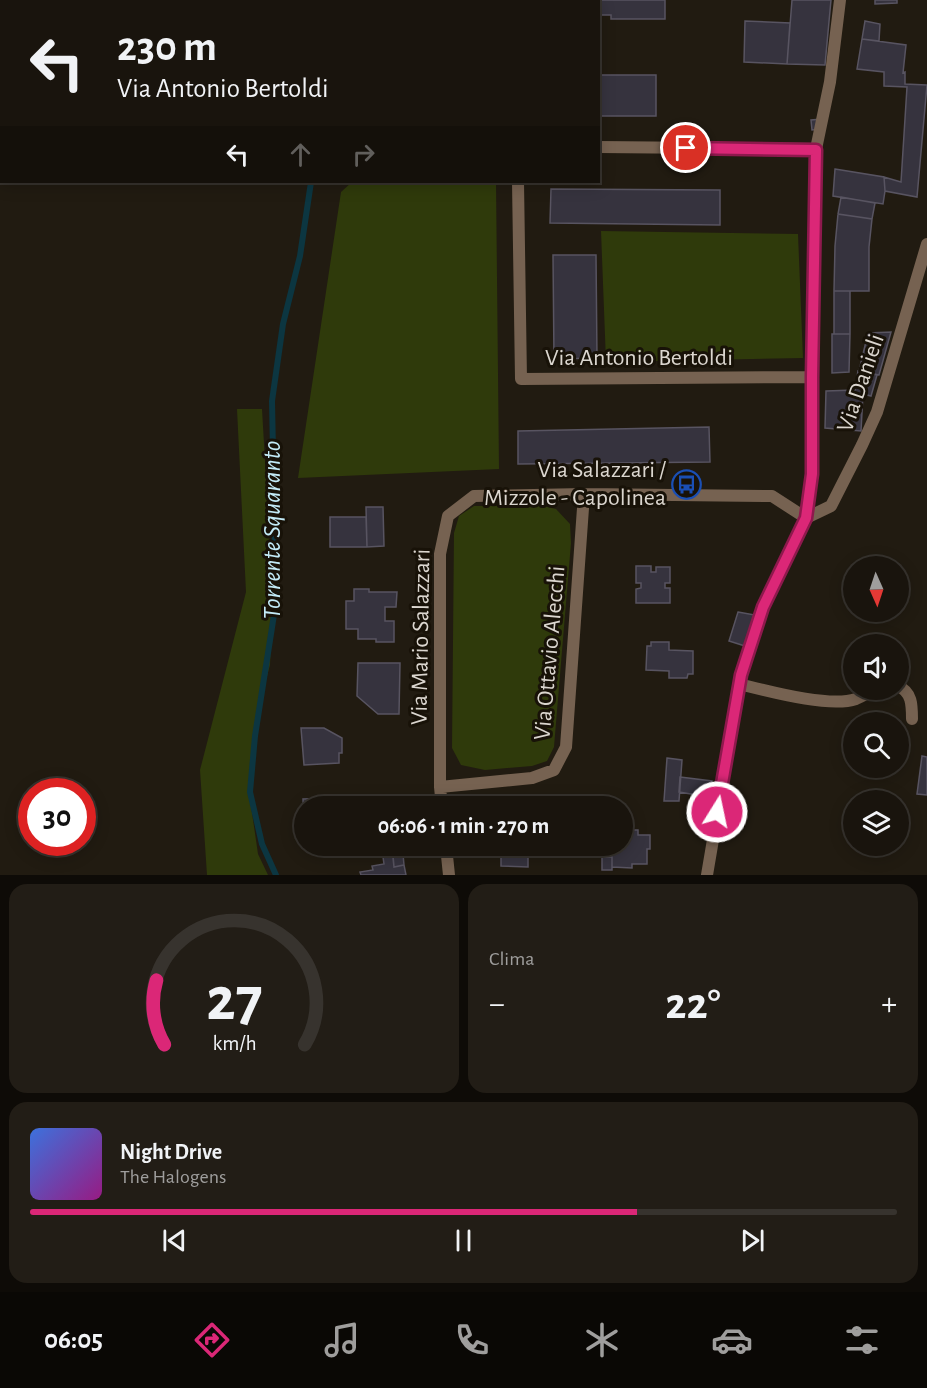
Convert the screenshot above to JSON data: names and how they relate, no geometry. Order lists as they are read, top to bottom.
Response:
{
  "streets": {
    "street": [
      "Via Antonio Bertoldi",
      "Via Danieli",
      "Via Mario Salazzari",
      "Via Ottavio Alecchi"
    ]
  },
  "crossings": [
    ["Via Danieli", "Via Mario Salazzari"],
    ["Via Mario Salazzari", "Via Ottavio Alecchi"]
  ],
  "water": ["Torrente Squaranto"],
  "places": {
    "bus stop": ["Via Salazzari / Mizzole - Capolinea"]
  },
  "north": "bottom",
  "page": {
    "turn": ["230 m", "Via Antonio Bertoldi"],
    "limit": "30",
    "trip": "06:06 · 1 min · 270 m",
    "tile": "Clima",
    "heat": ["−", "22°", "+"],
    "song": ["Night Drive", "The Halogens"],
    "tabs": "06:05",
    "gauge": ["27", "km/h"]
  }
}
